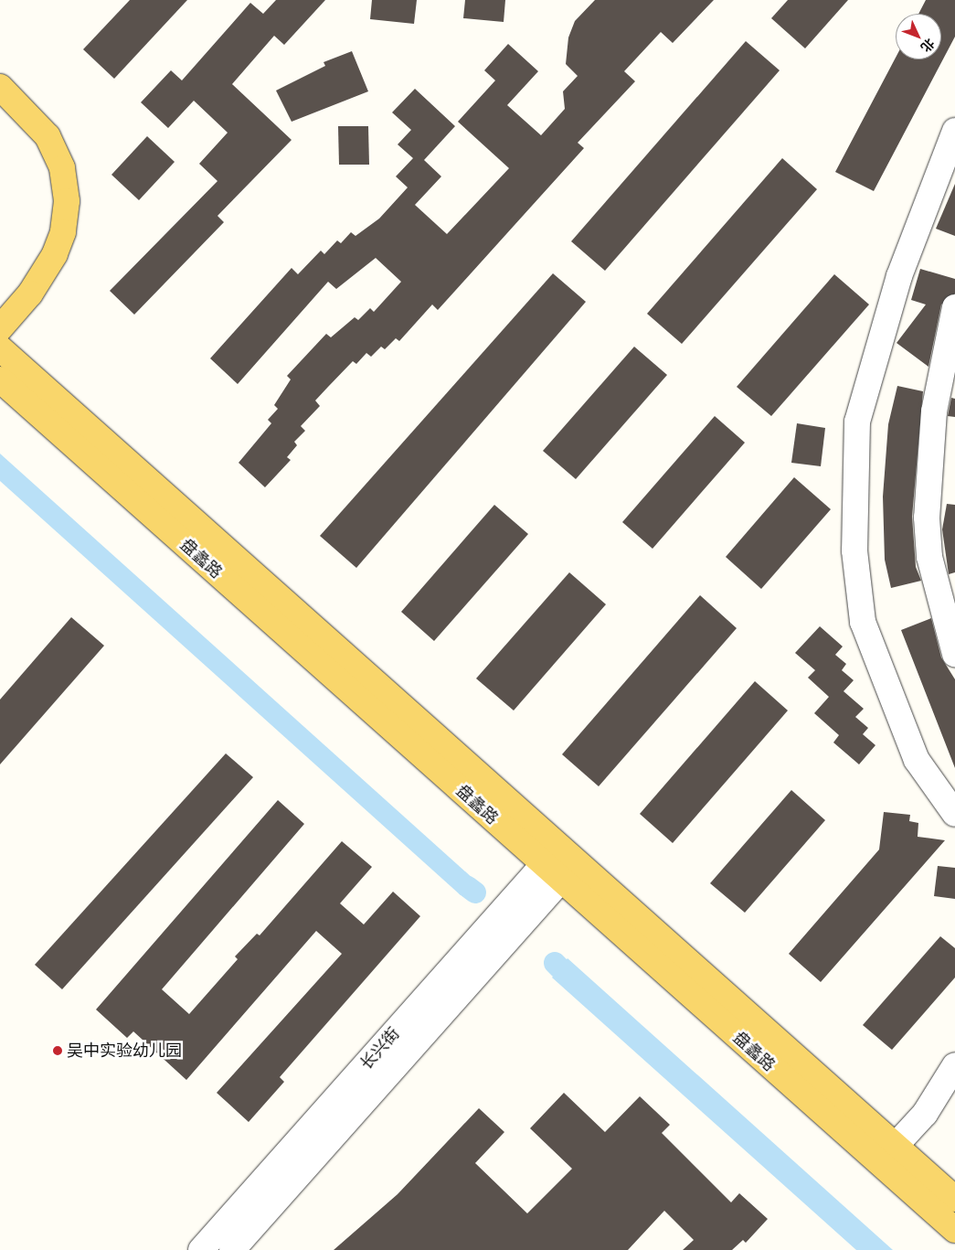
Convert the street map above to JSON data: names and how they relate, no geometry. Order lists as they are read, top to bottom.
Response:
{
  "streets": {
    "main road": ["盘蠡路"],
    "street": ["长兴街"]
  },
  "crossings": [
    ["盘蠡路", "长兴街"]
  ],
  "places": ["吴中实验幼儿园"],
  "north": "bottom right"
}
